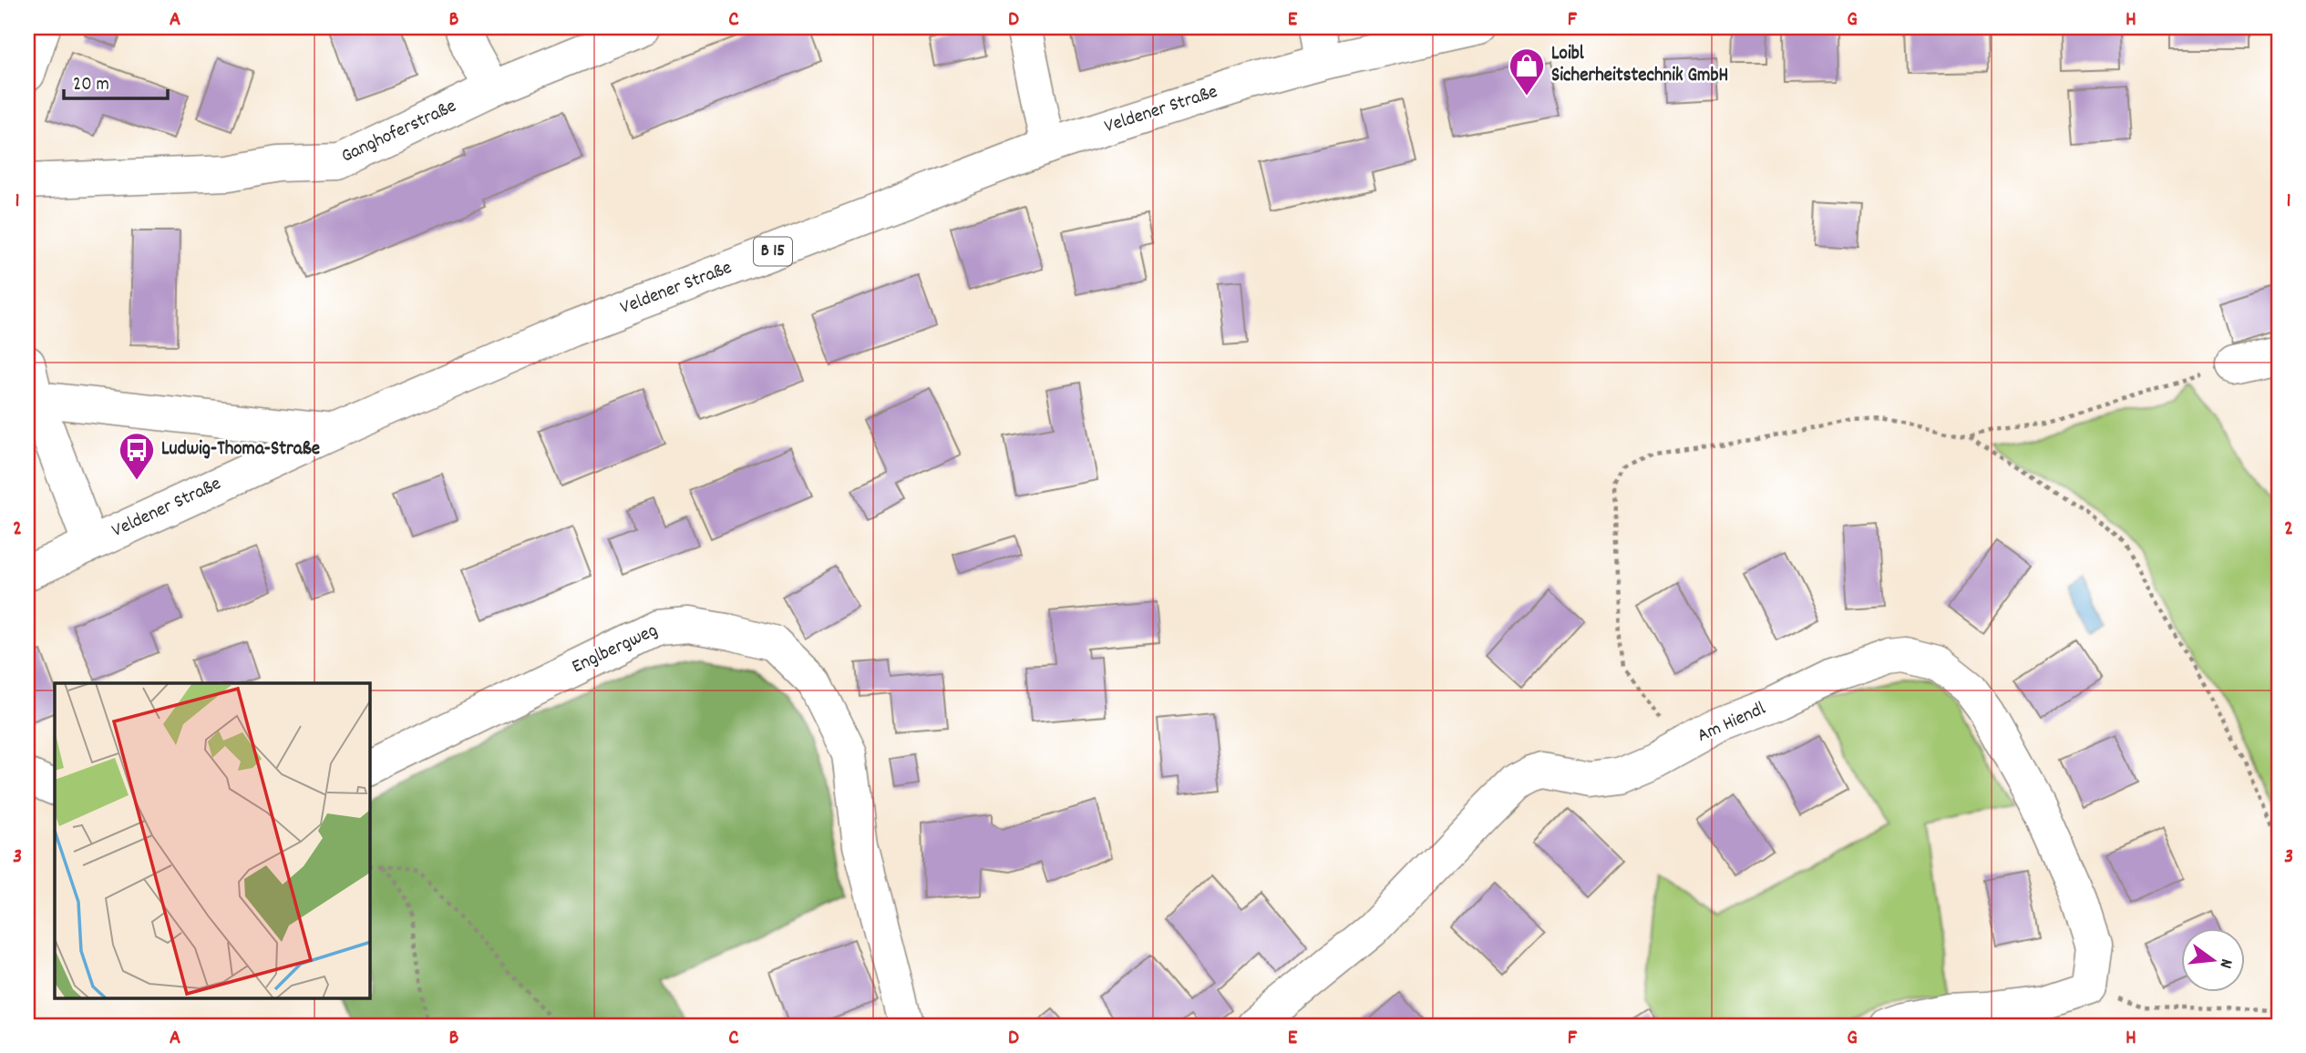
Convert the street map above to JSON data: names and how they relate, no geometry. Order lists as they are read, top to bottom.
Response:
{
  "streets": {
    "street": [
      "Veldener Straße",
      "Ganghoferstraße",
      "B 15",
      "Englbergweg",
      "Am Hiendl"
    ]
  },
  "places": {
    "shop": ["Loibl Sicherheitstechnik GmbH"],
    "bus stop": ["Ludwig-Thoma-Straße"]
  },
  "scale_bar": "20 m",
  "north": "right",
  "grid": {
    "columns": [
      "A",
      "B",
      "C",
      "D",
      "E",
      "F",
      "G",
      "H"
    ],
    "rows": ["1", "2", "3"]
  }
}
